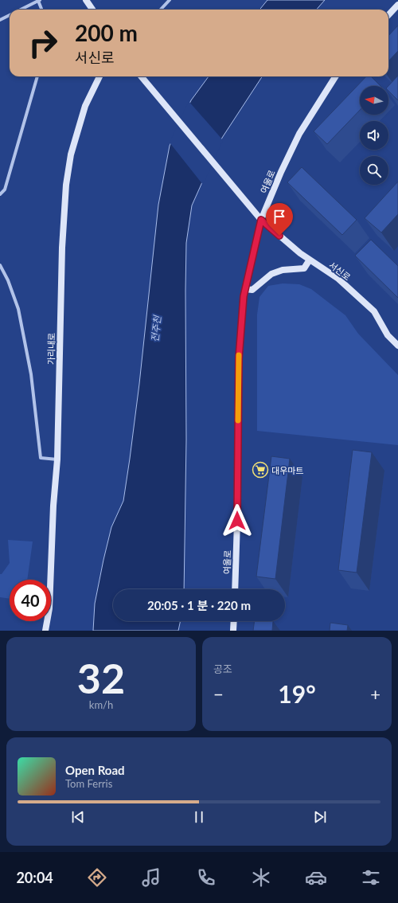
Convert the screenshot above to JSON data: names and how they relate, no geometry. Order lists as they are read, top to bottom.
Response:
{
  "streets": {
    "street": ["여울로", "서신로", "가리내로"]
  },
  "crossings": [
    ["여울로", "서신로"]
  ],
  "water": ["전주천"],
  "places": {
    "supermarket": ["대우마트"]
  },
  "north": "left",
  "page": {
    "turn": ["200 m", "서신로"],
    "limit": "40",
    "trip": "20:05 · 1 분 · 220 m",
    "tile": [
      ["32", "km/h"],
      "공조"
    ],
    "heat": ["−", "19°", "+"],
    "song": ["Open Road", "Tom Ferris"],
    "tabs": "20:04"
  }
}
